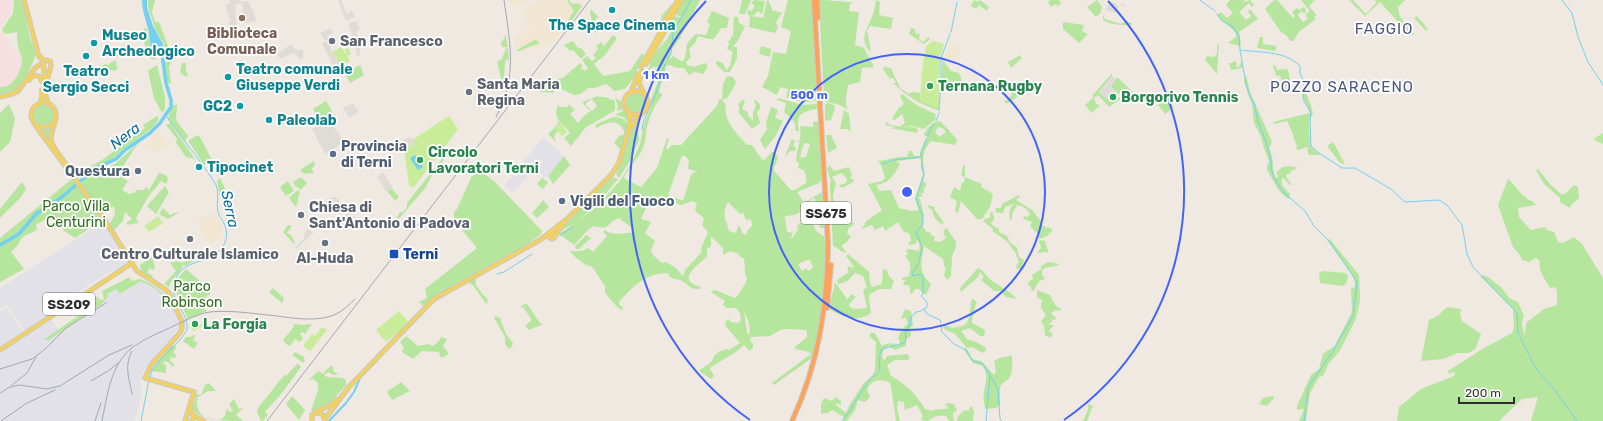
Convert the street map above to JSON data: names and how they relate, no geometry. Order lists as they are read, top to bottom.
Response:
{
  "streets": {
    "highway": ["SS675"],
    "main road": ["SS209"]
  },
  "districts": ["FAGGIO", "POZZO SARACENO"],
  "water": ["Nera", "Serra"],
  "parks": ["Parco Villa Centurini", "Parco Robinson"],
  "places": {
    "other": [
      "The Space Cinema",
      "Biblioteca Comunale",
      "San Francesco",
      "Museo Archeologico",
      "Teatro Sergio Secci",
      "Teatro comunale Giuseppe Verdi",
      "Ternana Rugby",
      "Santa Maria Regina",
      "Borgorivo Tennis",
      "GC2",
      "Paleolab",
      "Provincia di Terni",
      "Circolo Lavoratori Terni",
      "Tipocinet",
      "Questura",
      "Vigili del Fuoco",
      "Chiesa di Sant'Antonio di Padova",
      "Centro Culturale Islamico",
      "Al-Huda",
      "La Forgia"
    ],
    "transit": ["Terni"]
  },
  "scale_bar": "200 m",
  "rings": ["1 km", "500 m"]
}
